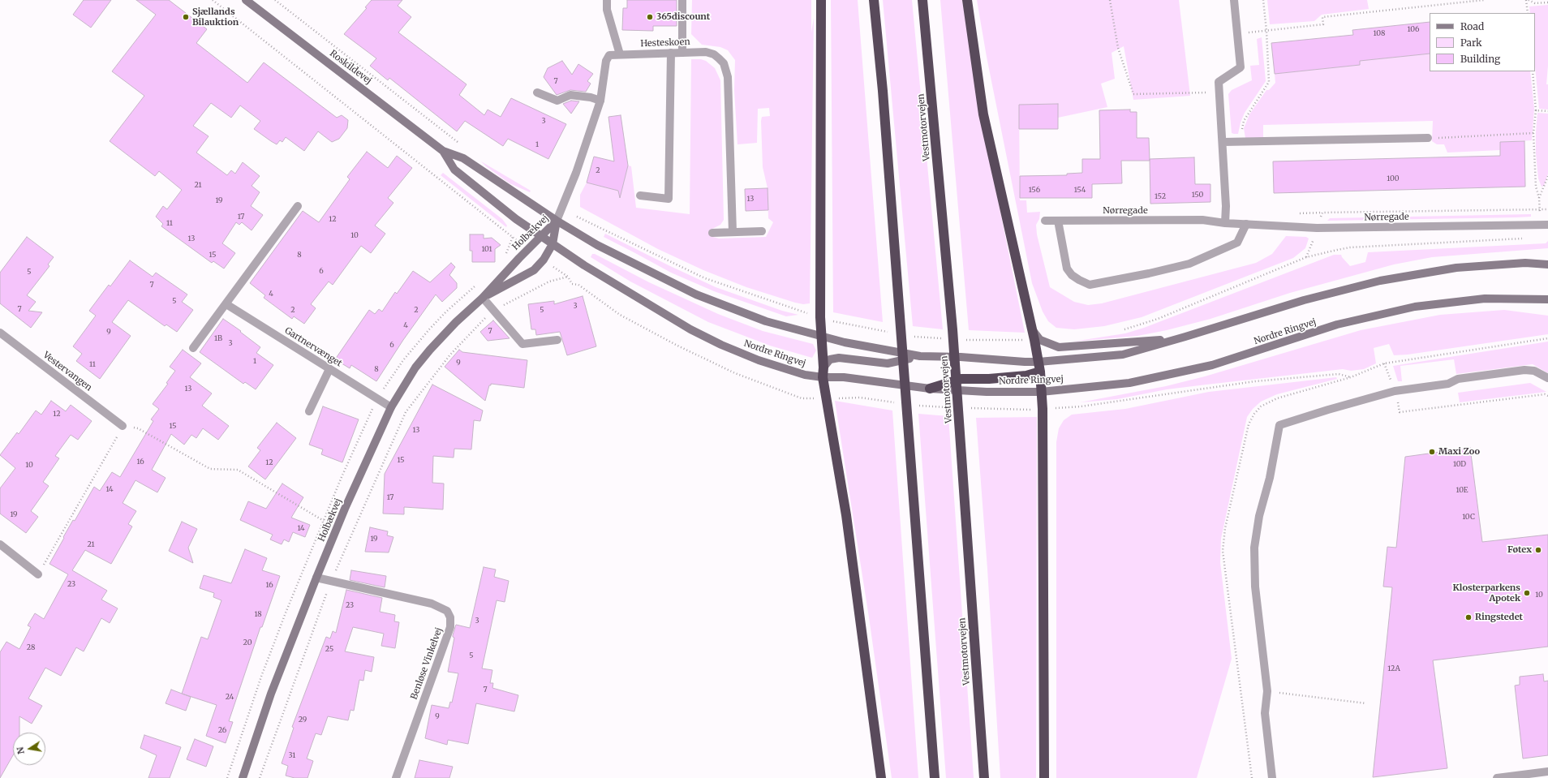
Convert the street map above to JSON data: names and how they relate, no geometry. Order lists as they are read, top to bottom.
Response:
{
  "streets": {
    "highway": ["Vestmotorvejen"],
    "main road": ["Roskildevej", "Holbækvej", "Nordre Ringvej"],
    "street": [
      "Hesteskoen",
      "Nørregade",
      "Gartnervænget",
      "Vestervangen",
      "Benløse Vinkelvej"
    ]
  },
  "crossings": [
    ["Hesteskoen", "Roskildevej"],
    ["Hesteskoen", "Holbækvej"],
    ["Hesteskoen", "Nordre Ringvej"],
    ["Roskildevej", "Holbækvej"],
    ["Roskildevej", "Nordre Ringvej"],
    ["Holbækvej", "Nordre Ringvej"],
    ["Holbækvej", "Gartnervænget"],
    ["Holbækvej", "Benløse Vinkelvej"]
  ],
  "places": [
    "Sjællands Bilauktion",
    "365discount",
    "Maxi Zoo",
    "Føtex",
    "Klosterparkens Apotek",
    "Ringstedet"
  ],
  "house_numbers": [
    "106",
    "108",
    "7",
    "3",
    "1",
    "2",
    "100",
    "21",
    "156",
    "154",
    "150",
    "152",
    "13",
    "19",
    "17",
    "12",
    "11",
    "10",
    "13",
    "101",
    "15",
    "8",
    "6",
    "5",
    "7",
    "4",
    "5",
    "3",
    "7",
    "2",
    "2",
    "5",
    "4",
    "7",
    "9",
    "1B",
    "3",
    "6",
    "1",
    "9",
    "11",
    "8",
    "13",
    "12",
    "15",
    "13",
    "15",
    "16",
    "12",
    "10D",
    "10",
    "14",
    "10E",
    "17",
    "19",
    "10C",
    "14",
    "19",
    "21",
    "23",
    "16",
    "10",
    "23",
    "18",
    "3",
    "20",
    "28",
    "25",
    "5",
    "12A",
    "7",
    "24",
    "9",
    "29",
    "26",
    "31"
  ],
  "legend": ["Road", "Park", "Building"],
  "north": "left"
}
